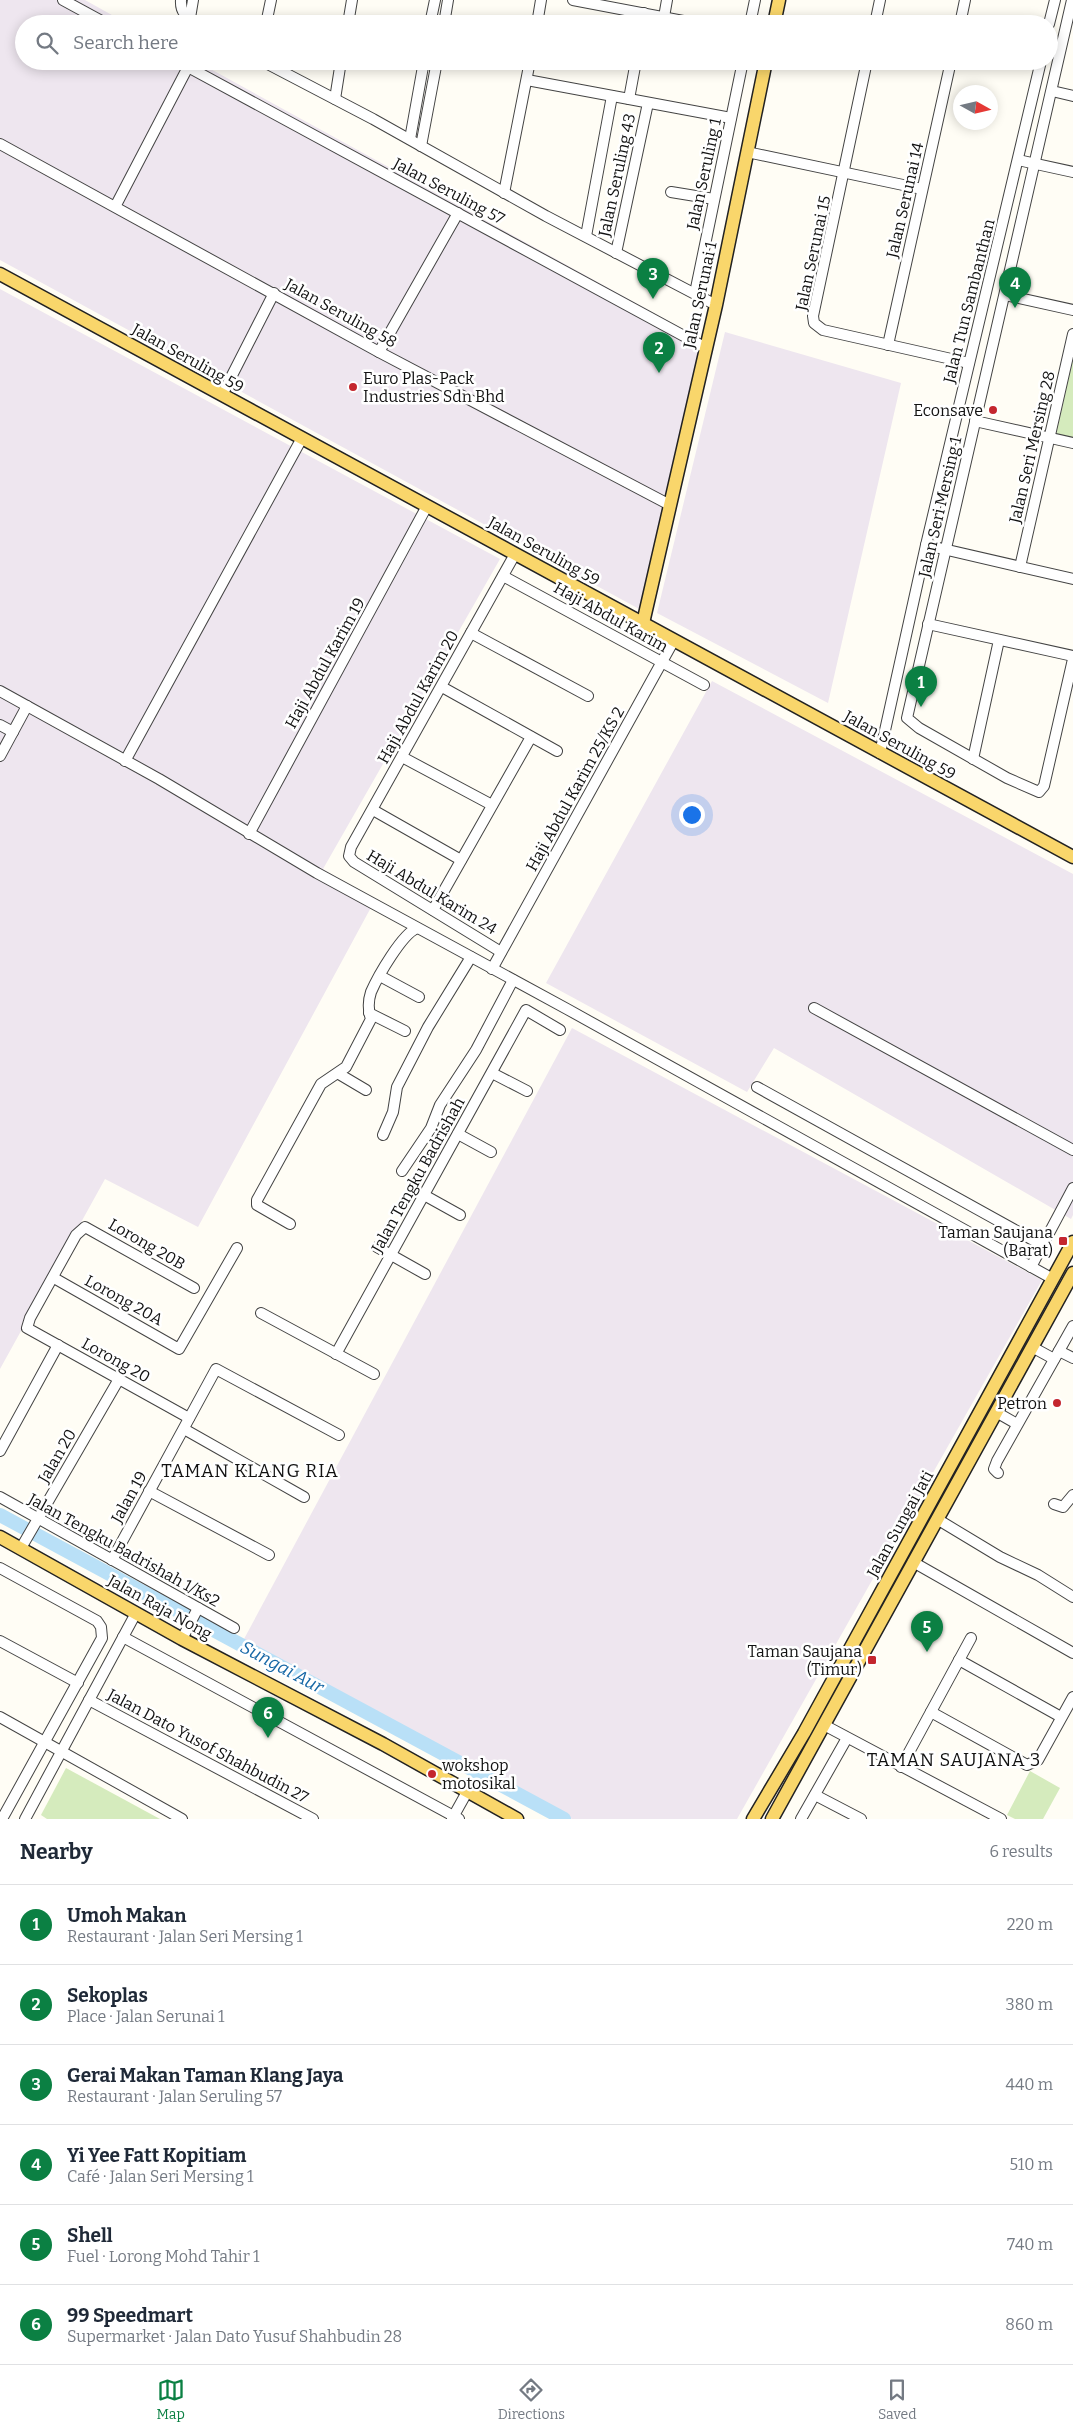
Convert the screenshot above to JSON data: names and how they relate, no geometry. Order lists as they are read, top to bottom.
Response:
{
  "streets": {
    "main road": [
      "Jalan Serunai 1",
      "Jalan Seruling 59",
      "Jalan Sungai Jati",
      "Jalan Raja Nong"
    ],
    "street": [
      "Jalan Seruling 1",
      "Jalan Seruling 43",
      "Jalan Seruling 57",
      "Jalan Serunai 14",
      "Jalan Serunai 15",
      "Jalan Tun Sambanthan",
      "Jalan Seruling 58",
      "Jalan Seri Mersing 28",
      "Jalan Seri Mersing 1",
      "Haji Abdul Karim",
      "Haji Abdul Karim 19",
      "Haji Abdul Karim 20",
      "Haji Abdul Karim 25/KS 2",
      "Haji Abdul Karim 24",
      "Jalan Tengku Badrishah",
      "Lorong 20B",
      "Lorong 20A",
      "Lorong 20",
      "Jalan 20",
      "Jalan 19",
      "Jalan Tengku Badrishah 1/Ks2",
      "Jalan Dato Yusof Shahbudin 27"
    ]
  },
  "crossings": [
    ["Jalan Seruling 1", "Jalan Seruling 57"],
    ["Jalan Seruling 43", "Jalan Seruling 57"],
    ["Jalan Seruling 57", "Jalan Serunai 1"],
    ["Jalan Serunai 14", "Jalan Serunai 15"],
    ["Jalan Serunai 15", "Jalan Tun Sambanthan"],
    ["Jalan Serunai 1", "Jalan Seruling 58"],
    ["Jalan Serunai 1", "Jalan Seruling 59"],
    ["Jalan Tun Sambanthan", "Jalan Seruling 59"],
    ["Jalan Tun Sambanthan", "Jalan Seri Mersing 1"],
    ["Jalan Seruling 59", "Haji Abdul Karim 19"],
    ["Jalan Seruling 59", "Haji Abdul Karim 20"],
    ["Jalan Seruling 59", "Haji Abdul Karim 25/KS 2"],
    ["Haji Abdul Karim", "Haji Abdul Karim 20"],
    ["Haji Abdul Karim", "Haji Abdul Karim 25/KS 2"],
    ["Haji Abdul Karim 20", "Haji Abdul Karim 24"],
    ["Haji Abdul Karim 25/KS 2", "Haji Abdul Karim 24"],
    ["Lorong 20B", "Lorong 20A"],
    ["Lorong 20B", "Lorong 20"],
    ["Lorong 20A", "Lorong 20"],
    ["Lorong 20", "Jalan 20"],
    ["Lorong 20", "Jalan 19"],
    ["Jalan 20", "Jalan Tengku Badrishah 1/Ks2"],
    ["Jalan 20", "Jalan Raja Nong"],
    ["Jalan 19", "Jalan Tengku Badrishah 1/Ks2"]
  ],
  "districts": ["TAMAN KLANG RIA", "TAMAN SAUJANA 3"],
  "water": ["Sungai Aur"],
  "places": {
    "other": [
      "Euro Plas-Pack Industries Sdn Bhd",
      "Econsave",
      "Petron",
      "wokshop motosikal"
    ],
    "transit": ["Taman Saujana (Barat)", "Taman Saujana (Timur)"]
  },
  "north": "right",
  "page": {
    "search": "Search here",
    "pins": [
      "3",
      "4",
      "2",
      "1",
      "5",
      "6"
    ],
    "heading": ["Nearby", "6 results"],
    "list": [
      {
        "mark": "1",
        "name": "Umoh Makan",
        "note": "Restaurant · Jalan Seri Mersing 1",
        "value": "220 m"
      },
      {
        "mark": "2",
        "name": "Sekoplas",
        "note": "Place · Jalan Serunai 1",
        "value": "380 m"
      },
      {
        "mark": "3",
        "name": "Gerai Makan Taman Klang Jaya",
        "note": "Restaurant · Jalan Seruling 57",
        "value": "440 m"
      },
      {
        "mark": "4",
        "name": "Yi Yee Fatt Kopitiam",
        "note": "Café · Jalan Seri Mersing 1",
        "value": "510 m"
      },
      {
        "mark": "5",
        "name": "Shell",
        "note": "Fuel · Lorong Mohd Tahir 1",
        "value": "740 m"
      },
      {
        "mark": "6",
        "name": "99 Speedmart",
        "note": "Supermarket · Jalan Dato Yusuf Shahbudin 28",
        "value": "860 m"
      }
    ],
    "nav": ["Map", "Directions", "Saved"]
  }
}
